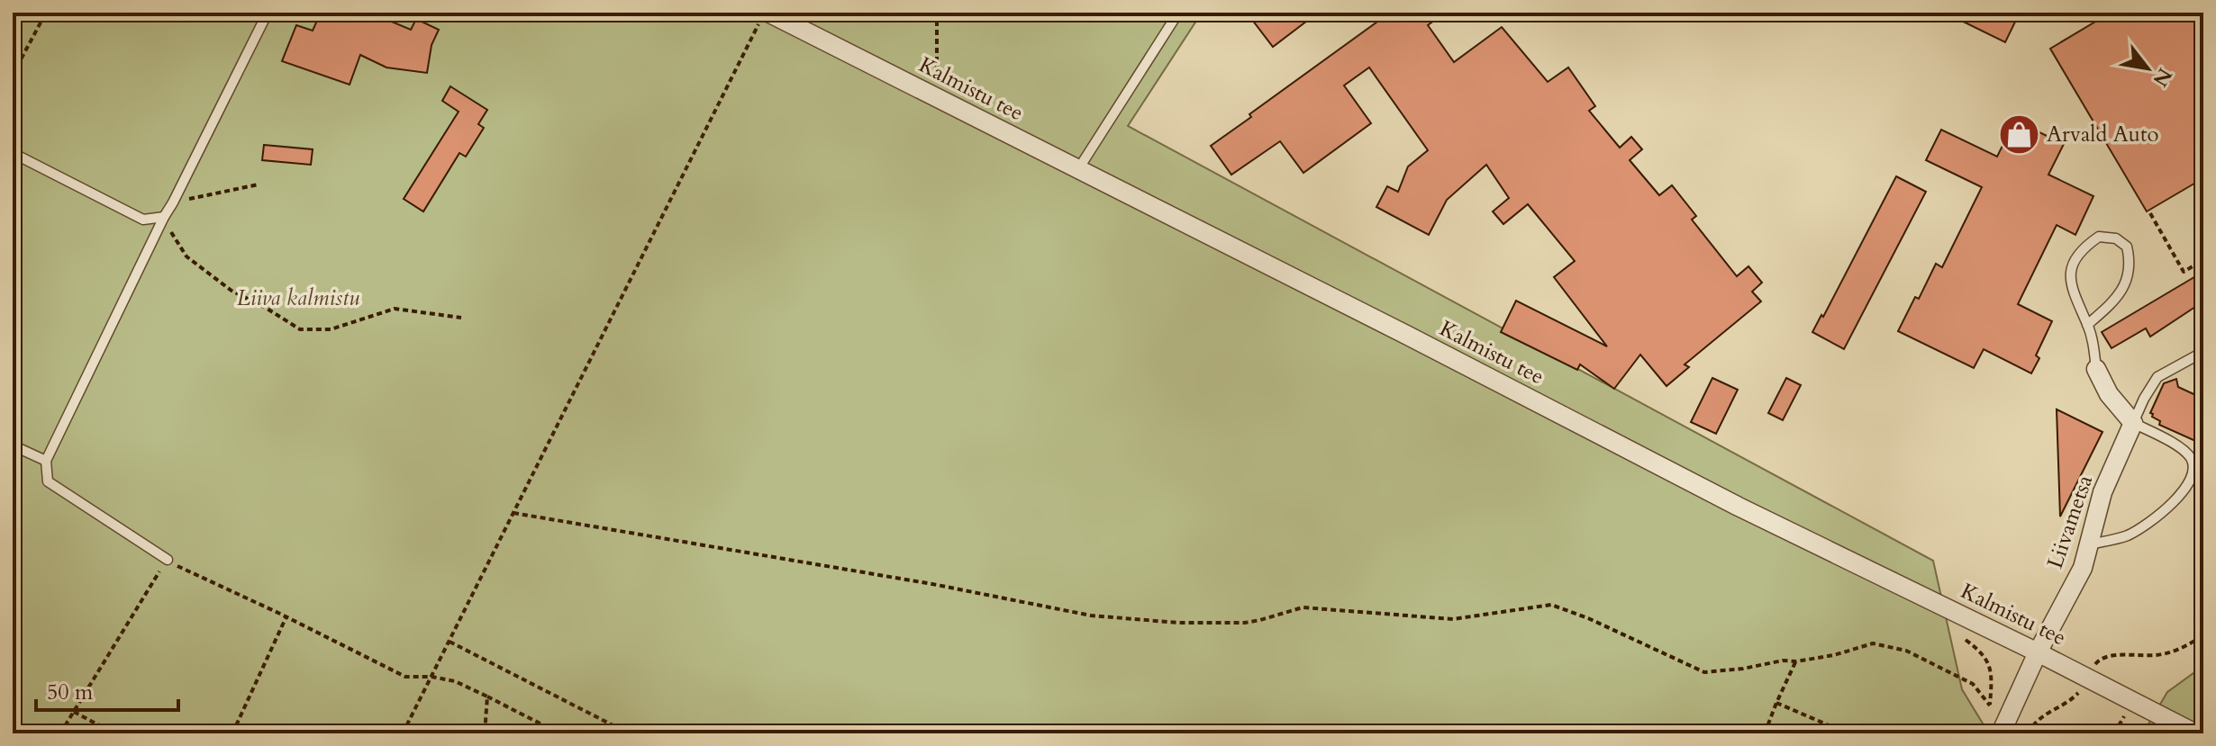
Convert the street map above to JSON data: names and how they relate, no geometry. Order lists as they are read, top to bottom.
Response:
{
  "streets": {
    "street": ["Kalmistu tee", "Liivametsa"]
  },
  "crossings": [
    ["Kalmistu tee", "Liivametsa"]
  ],
  "parks": ["Liiva kalmistu"],
  "places": {
    "shop": ["Arvald Auto"]
  },
  "scale_bar": "50 m",
  "north": "bottom right"
}
